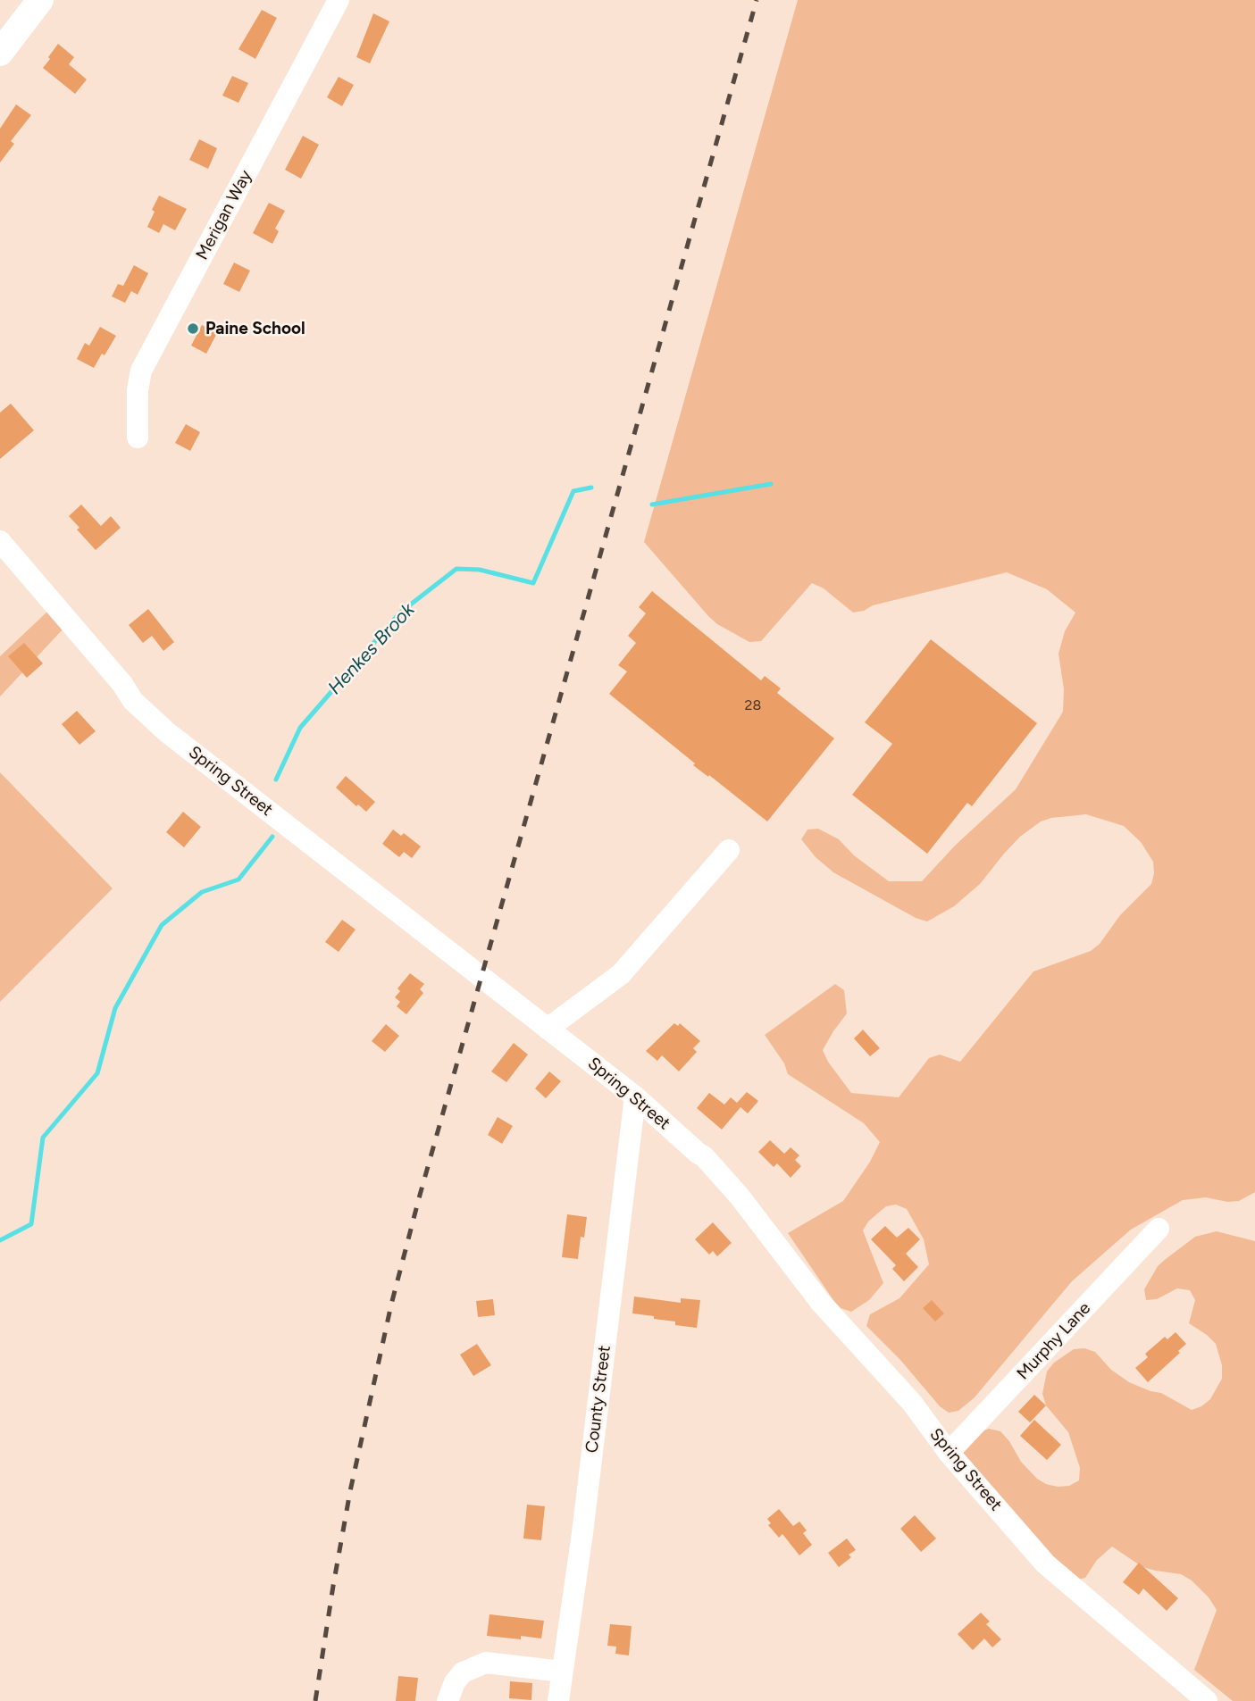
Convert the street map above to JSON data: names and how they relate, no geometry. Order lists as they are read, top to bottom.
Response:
{
  "streets": {
    "street": [
      "Merigan Way",
      "Spring Street",
      "Murphy Lane",
      "County Street"
    ]
  },
  "crossings": [
    ["Spring Street", "Murphy Lane"],
    ["Spring Street", "County Street"]
  ],
  "water": ["Henkes Brook"],
  "places": ["Paine School"],
  "house_numbers": ["28"]
}
